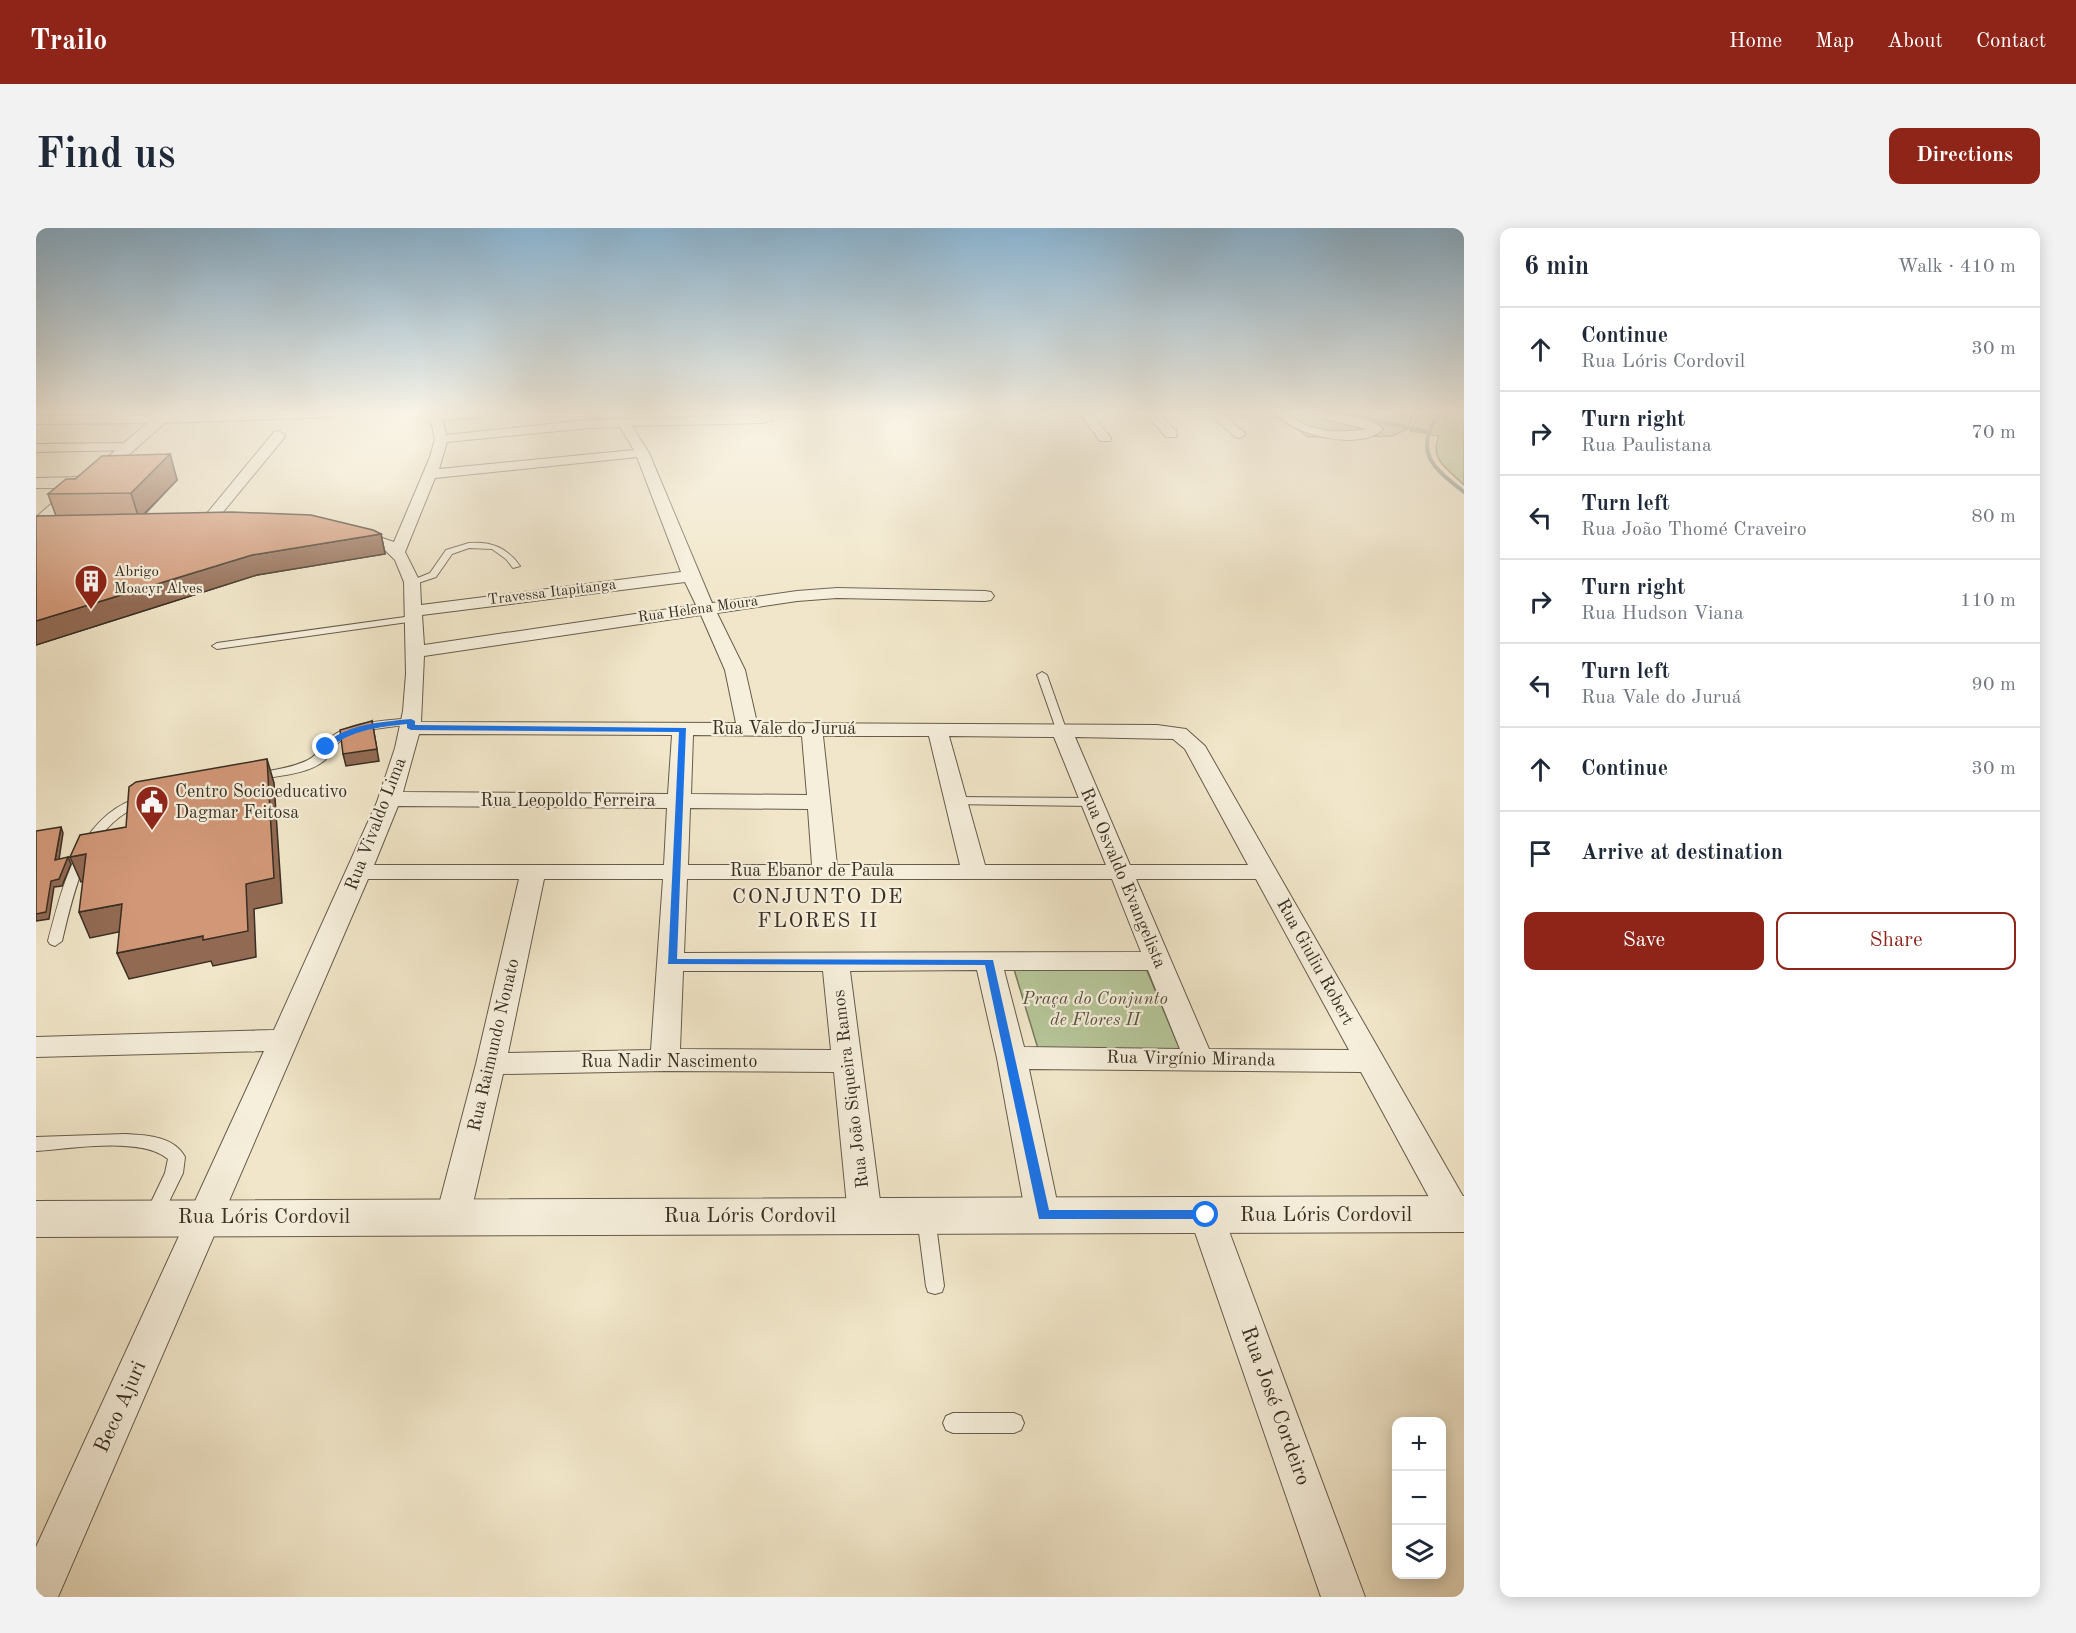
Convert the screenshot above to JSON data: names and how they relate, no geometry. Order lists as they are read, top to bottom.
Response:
{
  "streets": {
    "street": [
      "Travessa Itapitanga",
      "Rua Helena Moura",
      "Rua Vale do Juruá",
      "Rua Leopoldo Ferreira",
      "Rua Vivaldo Lima",
      "Rua Ebanor de Paula",
      "Rua Osvaldo Evangelista",
      "Rua Giuliu Robert",
      "Rua Raimundo Nonato",
      "Rua Virgínio Miranda",
      "Rua Nadir Nascimento",
      "Rua João Siqueira Ramos",
      "Rua Lóris Cordovil",
      "Rua José Cordeiro",
      "Beco Ajuri"
    ]
  },
  "crossings": [
    ["Travessa Itapitanga", "Rua Vivaldo Lima"],
    ["Rua Helena Moura", "Rua Vivaldo Lima"],
    ["Rua Vale do Juruá", "Rua Vivaldo Lima"],
    ["Rua Vale do Juruá", "Rua Osvaldo Evangelista"],
    ["Rua Vale do Juruá", "Rua Giuliu Robert"],
    ["Rua Leopoldo Ferreira", "Rua Vivaldo Lima"],
    ["Rua Vivaldo Lima", "Rua Ebanor de Paula"],
    ["Rua Vivaldo Lima", "Rua Lóris Cordovil"],
    ["Rua Vivaldo Lima", "Beco Ajuri"],
    ["Rua Ebanor de Paula", "Rua Osvaldo Evangelista"],
    ["Rua Ebanor de Paula", "Rua Giuliu Robert"],
    ["Rua Ebanor de Paula", "Rua Raimundo Nonato"],
    ["Rua Osvaldo Evangelista", "Rua Virgínio Miranda"],
    ["Rua Giuliu Robert", "Rua Virgínio Miranda"],
    ["Rua Giuliu Robert", "Rua Lóris Cordovil"],
    ["Rua Raimundo Nonato", "Rua Nadir Nascimento"],
    ["Rua Raimundo Nonato", "Rua Lóris Cordovil"],
    ["Rua Nadir Nascimento", "Rua João Siqueira Ramos"],
    ["Rua João Siqueira Ramos", "Rua Lóris Cordovil"],
    ["Rua Lóris Cordovil", "Rua José Cordeiro"],
    ["Rua Lóris Cordovil", "Beco Ajuri"]
  ],
  "districts": ["CONJUNTO DE FLORES II"],
  "parks": ["Praça do Conjunto de Flores II"],
  "places": {
    "building": ["Abrigo Moacyr Alves"],
    "public building": ["Centro Socioeducativo Dagmar Feitosa"]
  },
  "page": {
    "header": "Trailo",
    "nav": [
      "Home",
      "Map",
      "About",
      "Contact"
    ],
    "buttons": [
      "Directions",
      ["Save", "Share"]
    ],
    "title": "Find us",
    "heading": ["6 min", "Walk · 410 m"],
    "list": [
      ["Continue", "Rua Lóris Cordovil", "30 m"],
      ["Turn right", "Rua Paulistana", "70 m"],
      ["Turn left", "Rua João Thomé Craveiro", "80 m"],
      ["Turn right", "Rua Hudson Viana", "110 m"],
      ["Turn left", "Rua Vale do Juruá", "90 m"],
      ["Continue", "30 m"],
      "Arrive at destination"
    ],
    "map_buttons": ["+", "−"]
  }
}
